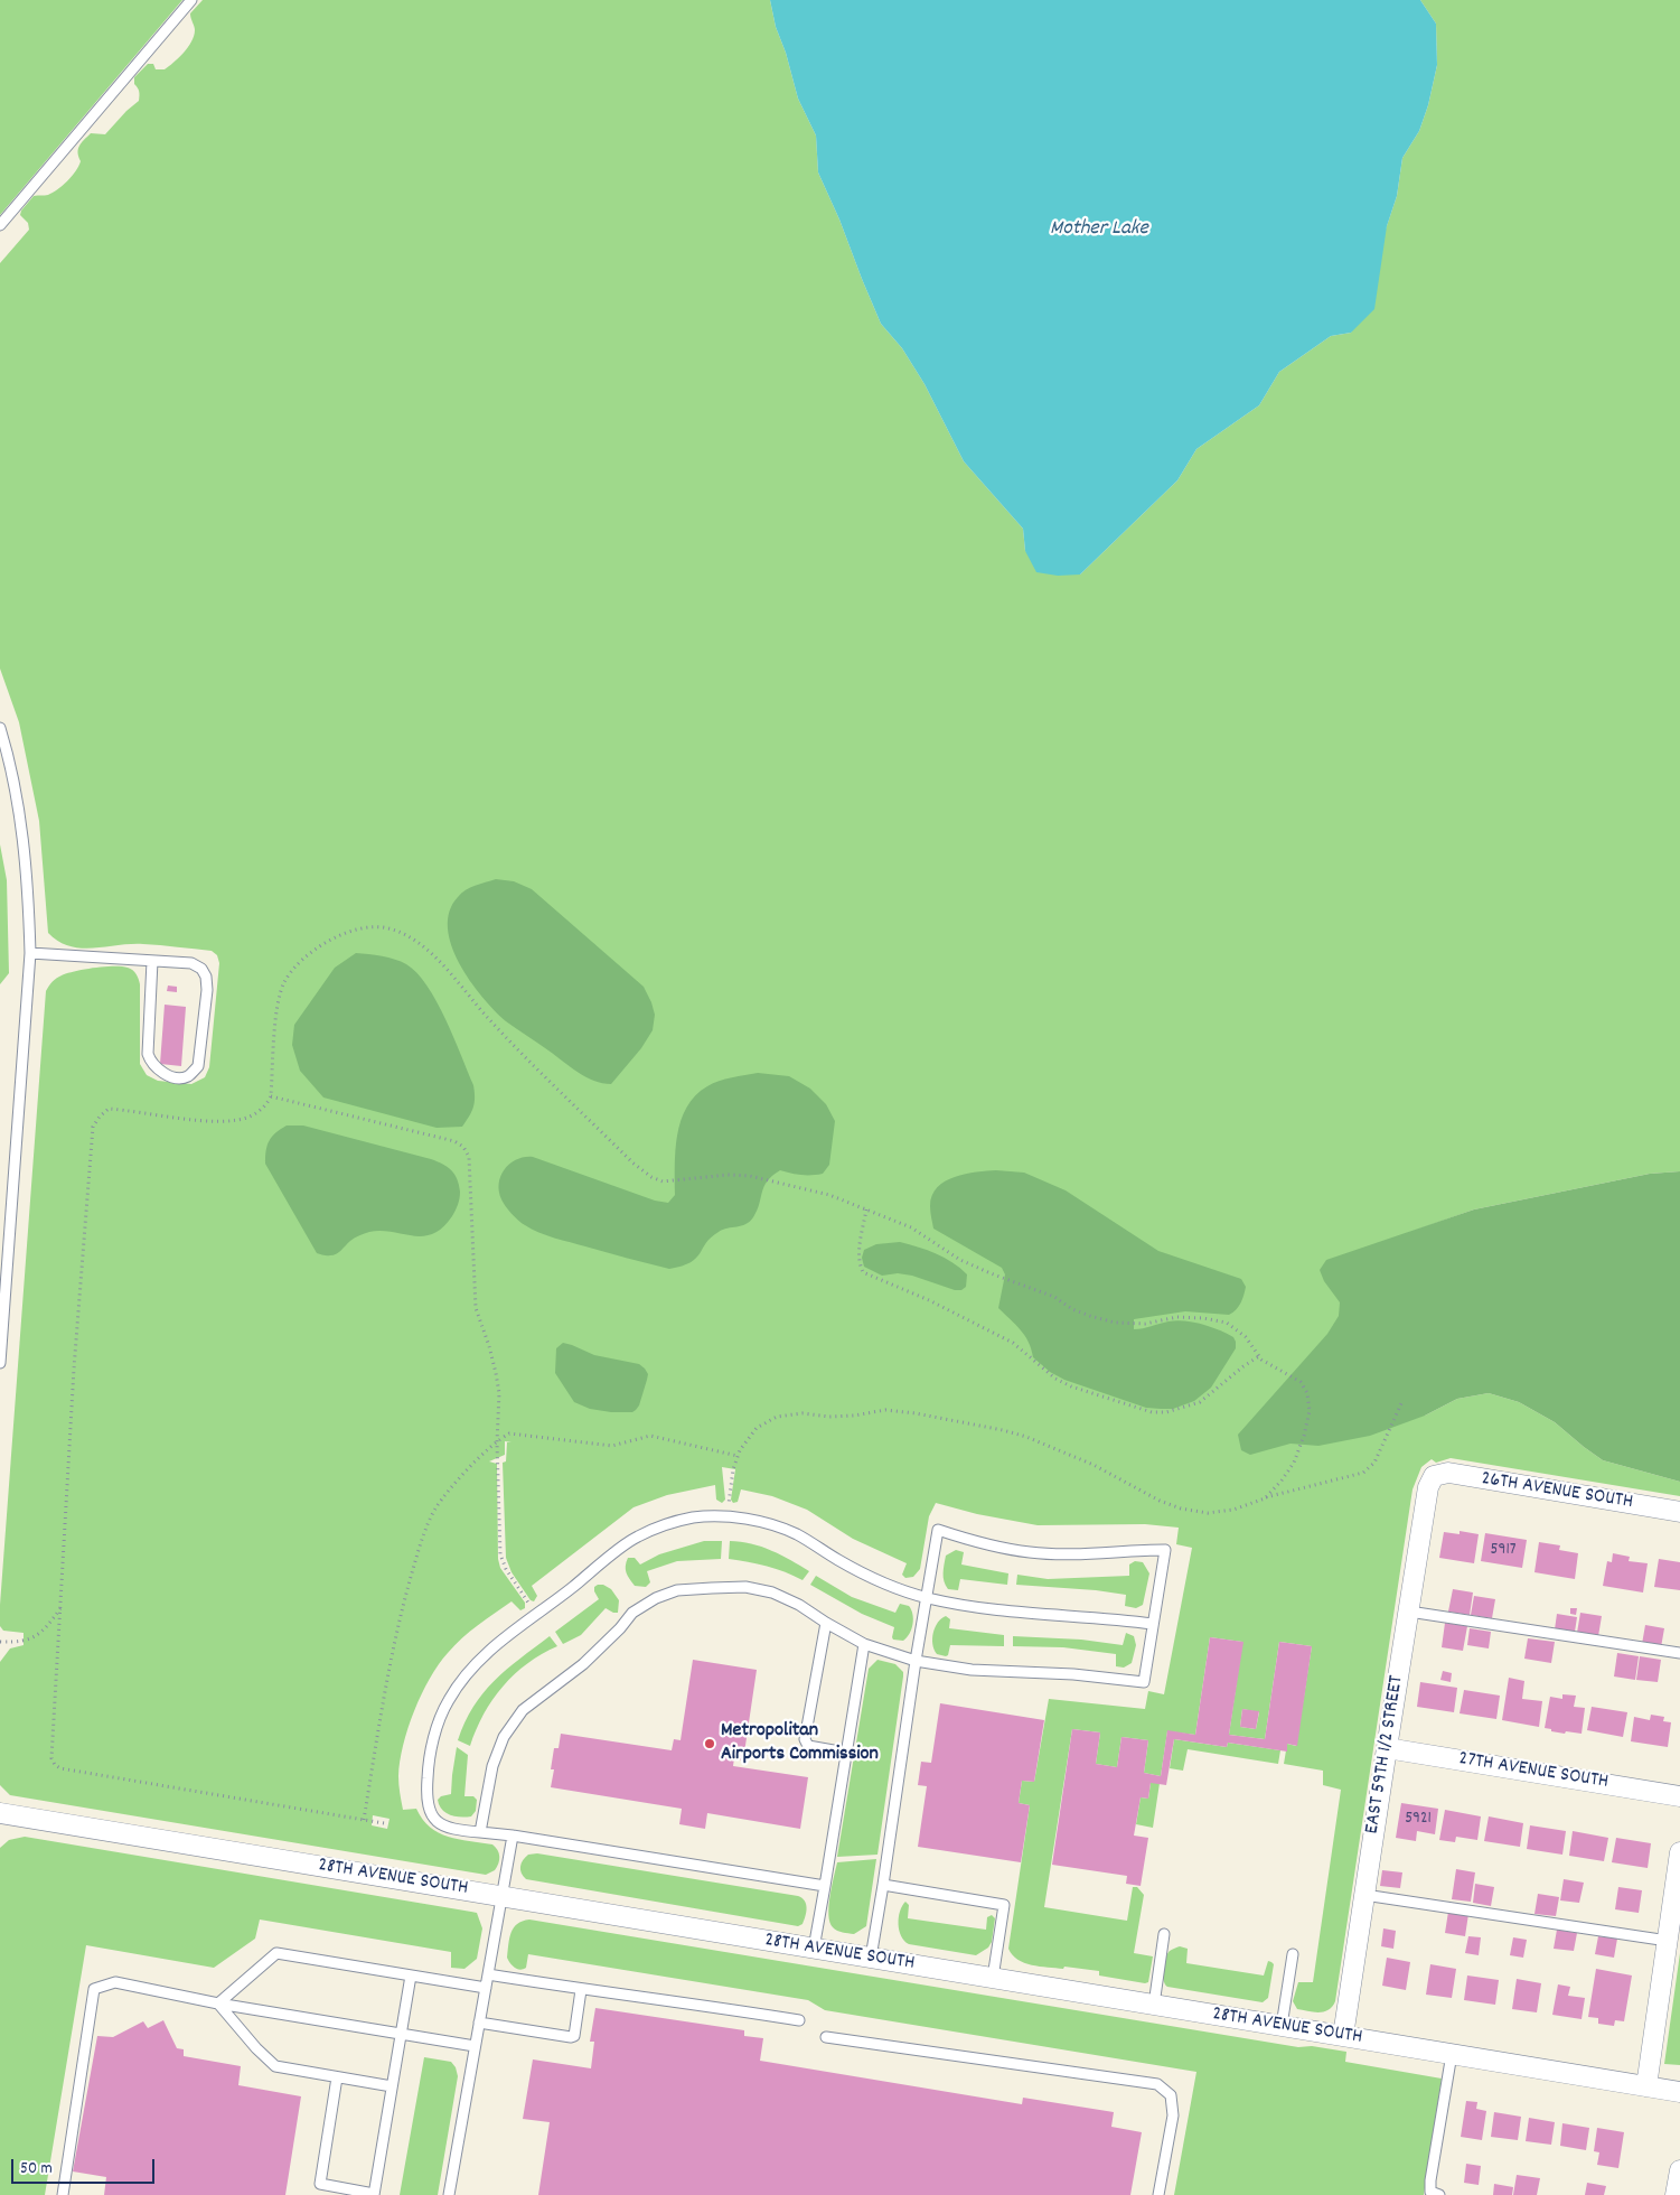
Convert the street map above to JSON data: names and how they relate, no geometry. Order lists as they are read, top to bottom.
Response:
{
  "streets": {
    "street": [
      "26TH AVENUE SOUTH",
      "EAST 59TH 1/2 STREET",
      "27TH AVENUE SOUTH",
      "28TH AVENUE SOUTH"
    ]
  },
  "crossings": [
    ["26TH AVENUE SOUTH", "EAST 59TH 1/2 STREET"],
    ["EAST 59TH 1/2 STREET", "27TH AVENUE SOUTH"],
    ["EAST 59TH 1/2 STREET", "28TH AVENUE SOUTH"]
  ],
  "water": ["Mother Lake"],
  "places": ["Metropolitan Airports Commission"],
  "house_numbers": ["5917", "5921"],
  "scale_bar": "50 m"
}
